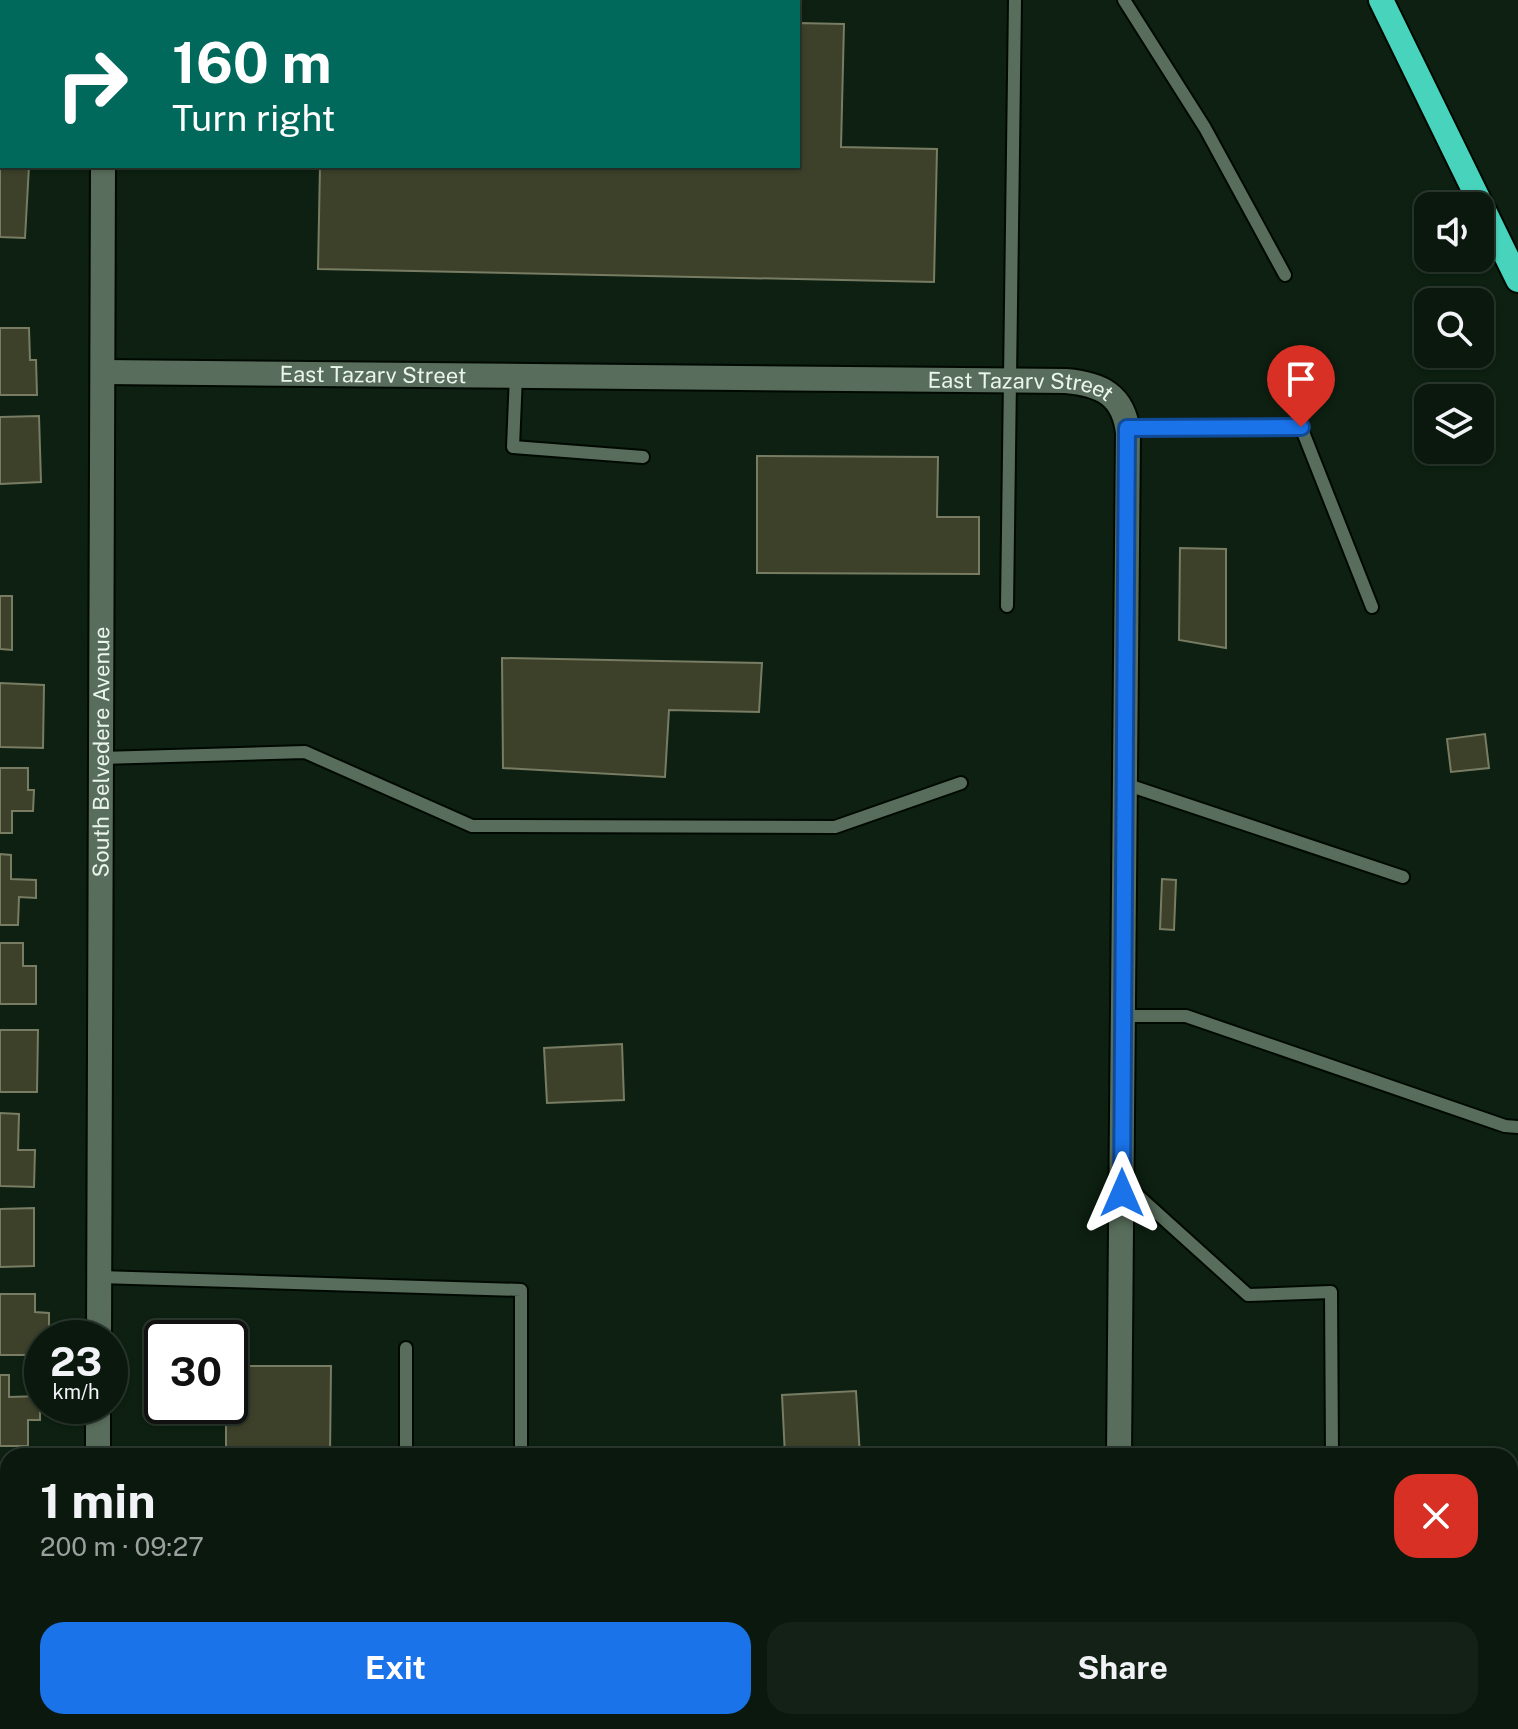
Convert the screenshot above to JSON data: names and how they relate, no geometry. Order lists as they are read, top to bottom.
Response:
{
  "streets": {
    "street": ["East Tazarv Street", "South Belvedere Avenue"]
  },
  "crossings": [
    ["East Tazarv Street", "South Belvedere Avenue"]
  ],
  "page": {
    "turn": ["160 m", "Turn right"],
    "speed": "23 km/h",
    "limit": "30",
    "heading": ["1 min", "200 m · 09:27"],
    "buttons": ["Exit", "Share"]
  }
}
